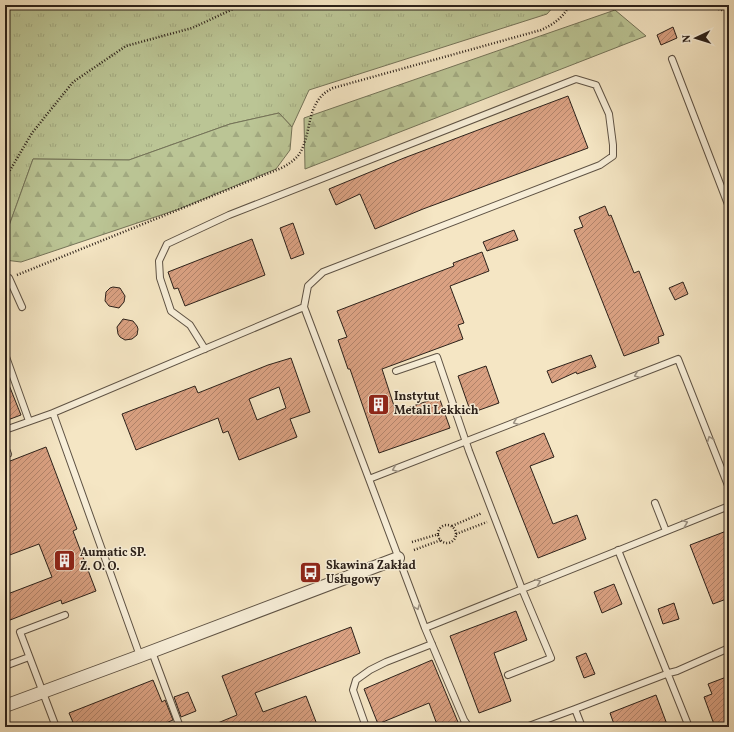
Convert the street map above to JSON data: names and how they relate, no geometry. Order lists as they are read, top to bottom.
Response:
{
  "places": {
    "building": ["Instytut Metali Lekkich", "Aumatic SP. Z. O. O."],
    "bus stop": ["Skawina Zakład Usługowy"]
  },
  "north": "left"
}
